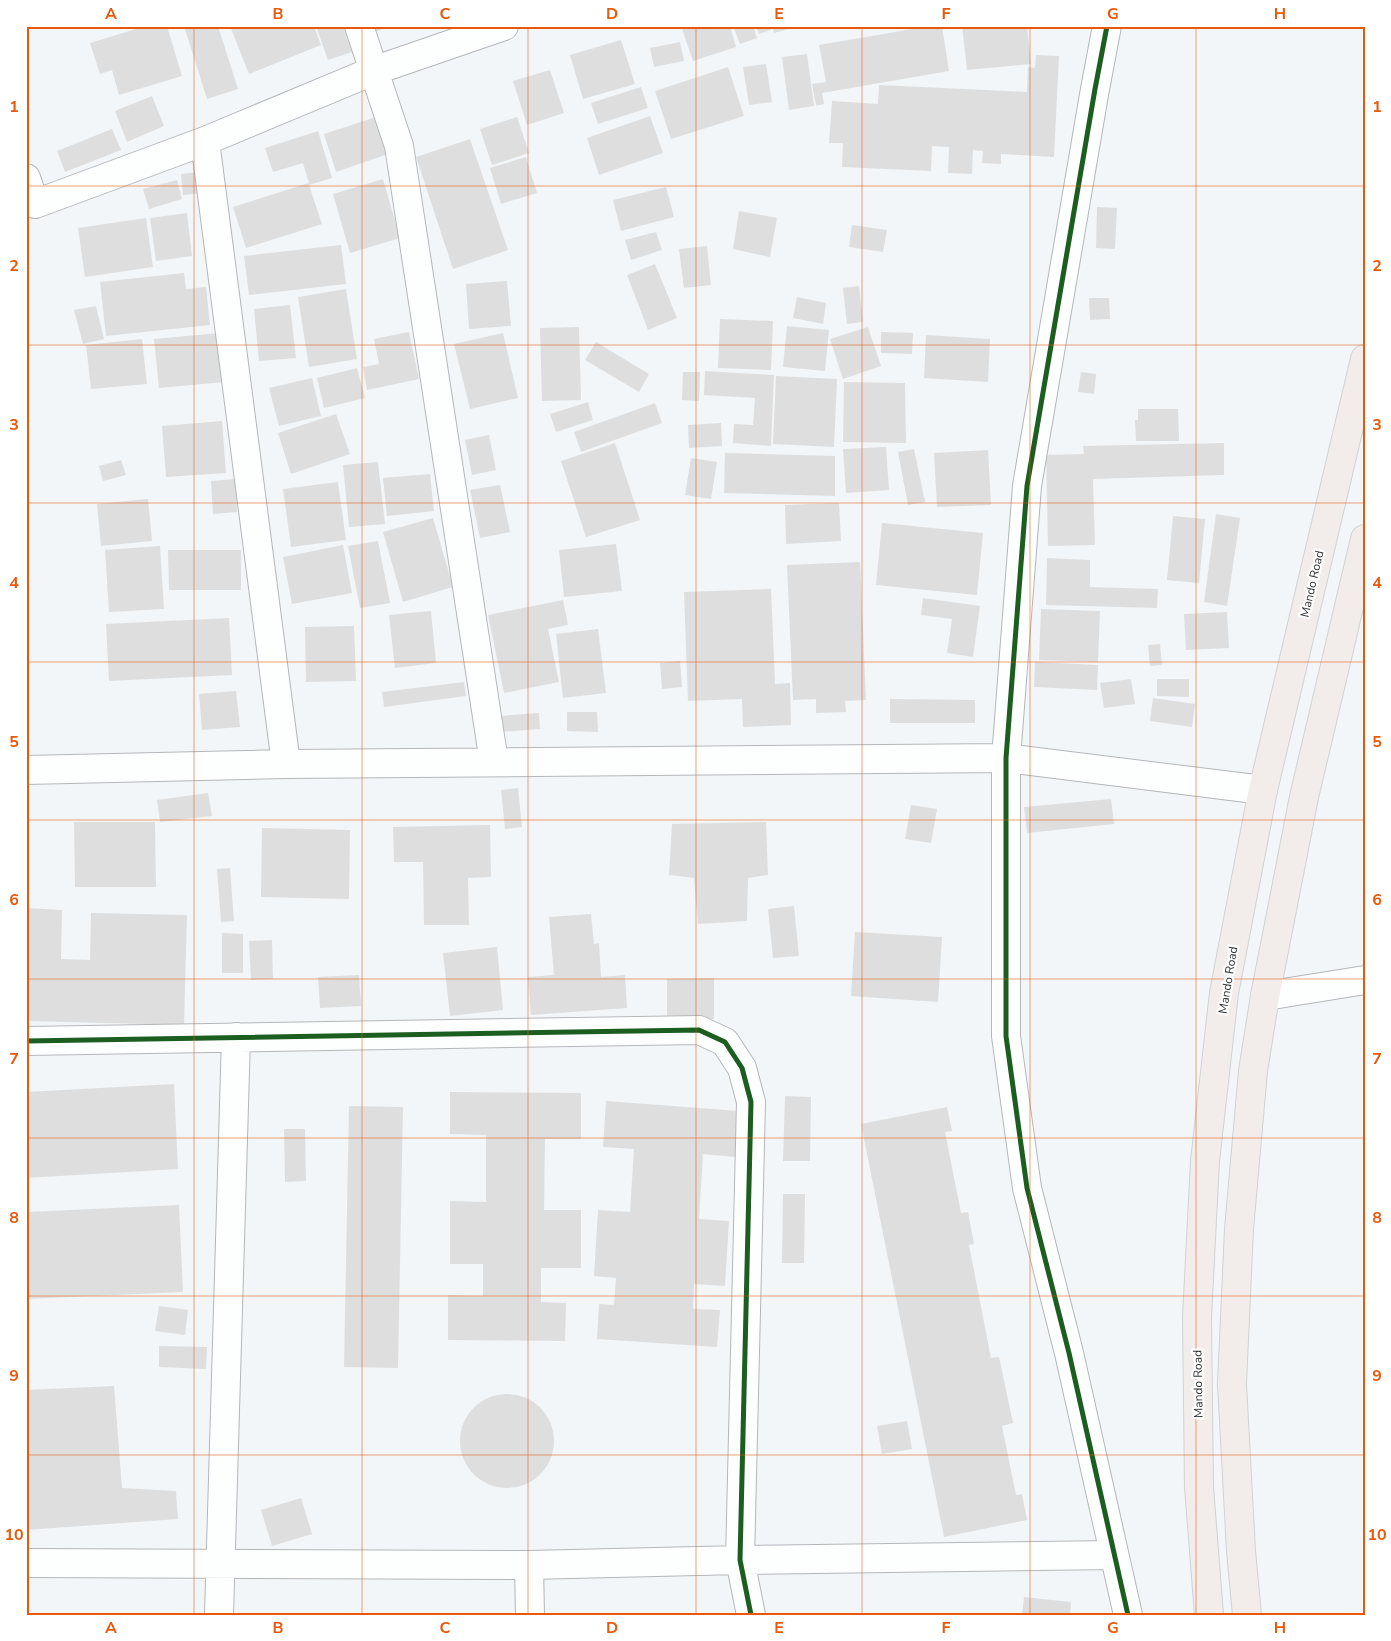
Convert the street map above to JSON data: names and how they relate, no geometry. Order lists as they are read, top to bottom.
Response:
{
  "streets": {
    "highway": ["Mando Road"]
  },
  "grid": {
    "columns": [
      "A",
      "B",
      "C",
      "D",
      "E",
      "F",
      "G",
      "H"
    ],
    "rows": [
      "1",
      "2",
      "3",
      "4",
      "5",
      "6",
      "7",
      "8",
      "9",
      "10"
    ]
  }
}
